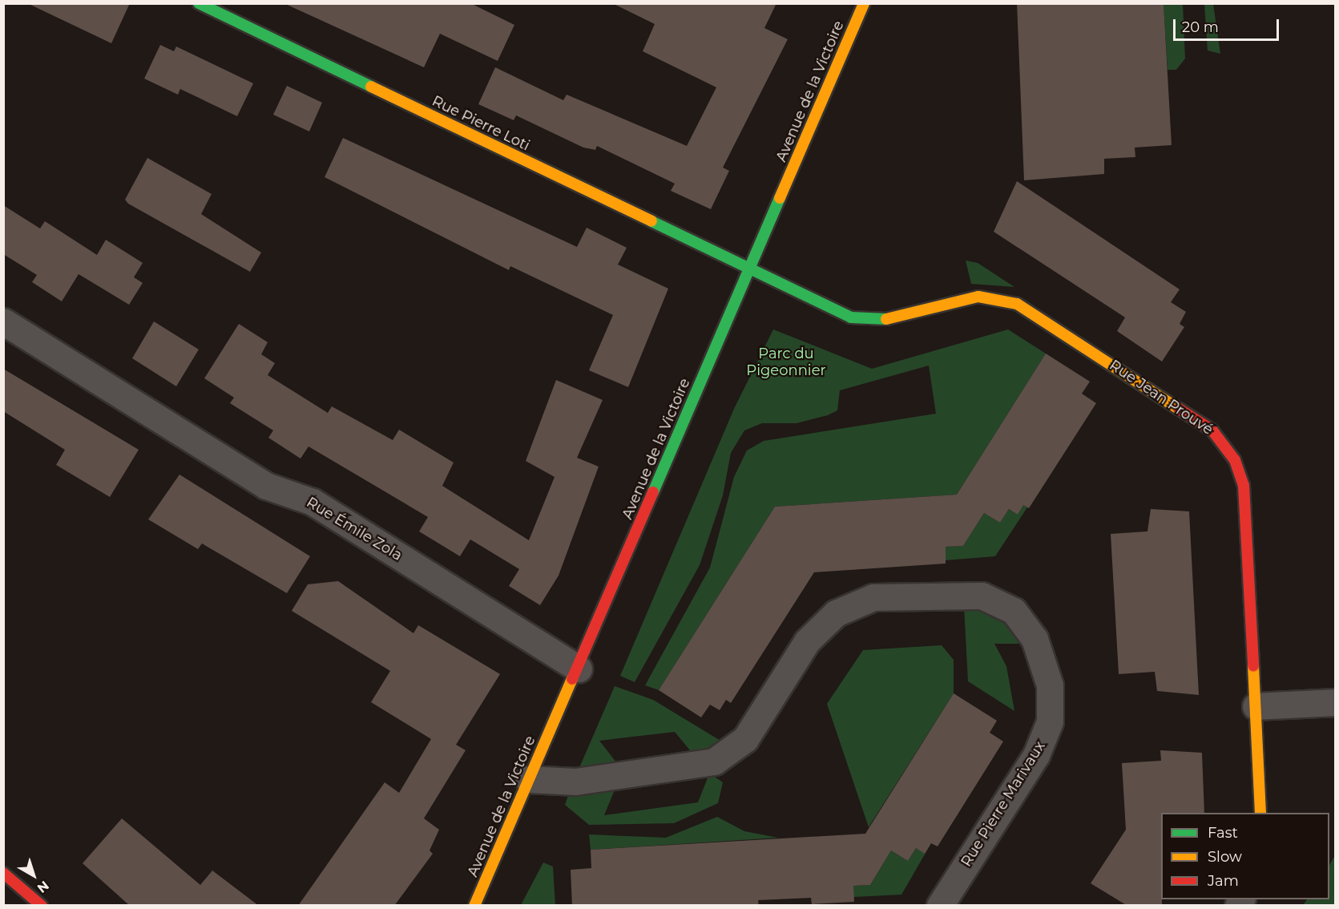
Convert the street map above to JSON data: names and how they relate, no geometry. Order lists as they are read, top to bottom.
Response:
{
  "streets": {
    "street": [
      "Avenue de la Victoire",
      "Rue Pierre Loti",
      "Rue Jean Prouvé",
      "Rue Émile Zola",
      "Rue Pierre Marivaux"
    ]
  },
  "crossings": [
    ["Avenue de la Victoire", "Rue Pierre Loti"],
    ["Avenue de la Victoire", "Rue Jean Prouvé"],
    ["Avenue de la Victoire", "Rue Émile Zola"],
    ["Avenue de la Victoire", "Rue Pierre Marivaux"],
    ["Rue Pierre Loti", "Rue Jean Prouvé"]
  ],
  "parks": ["Parc du Pigeonnier"],
  "legend": ["Fast", "Slow", "Jam"],
  "scale_bar": "20 m",
  "north": "bottom right"
}
